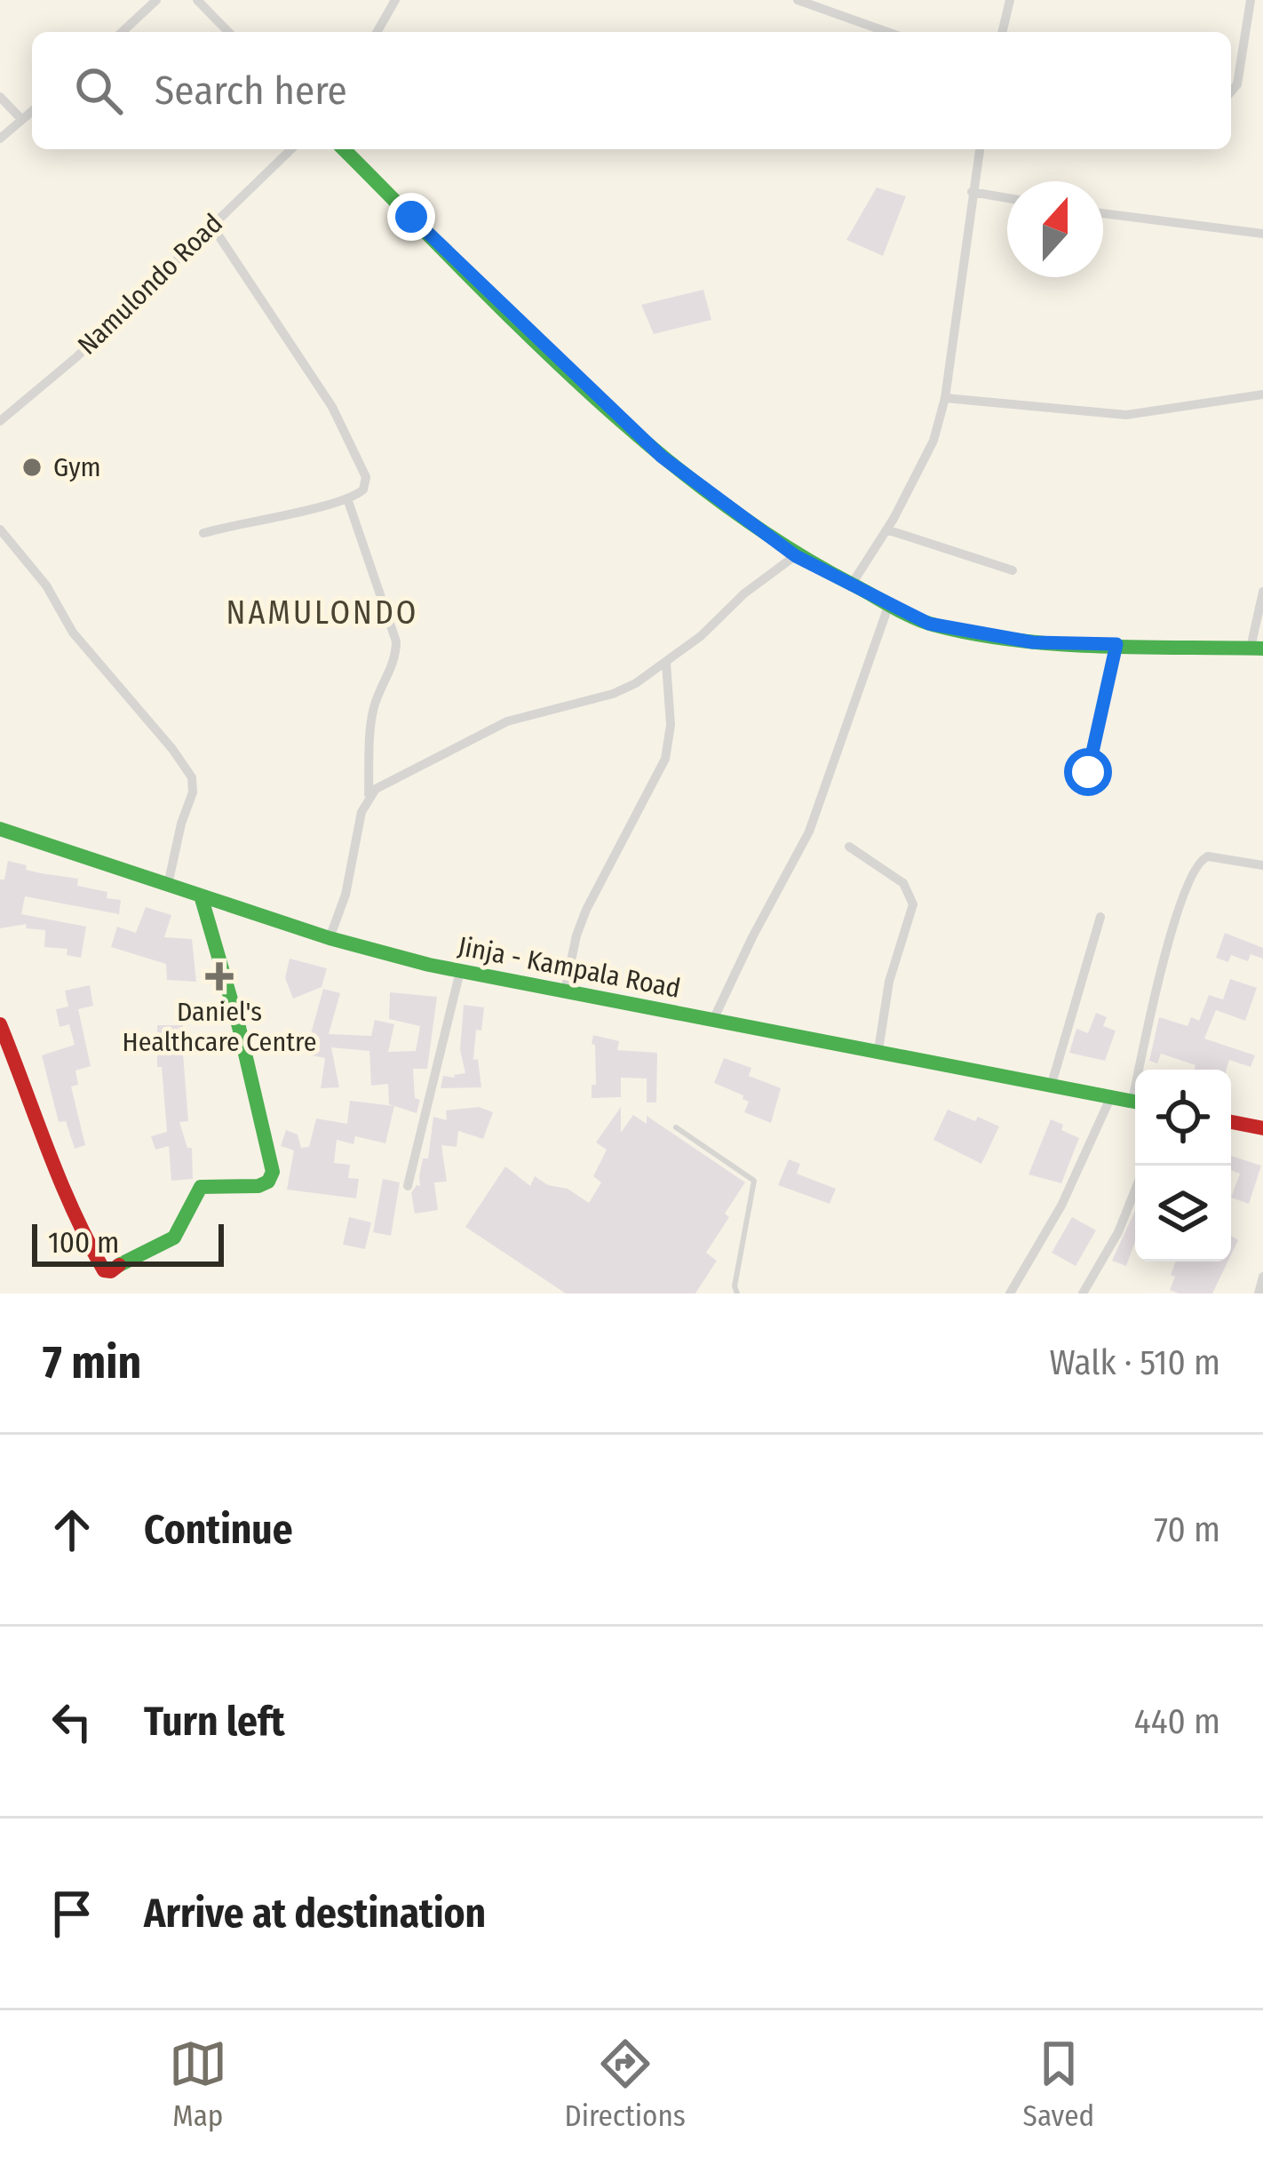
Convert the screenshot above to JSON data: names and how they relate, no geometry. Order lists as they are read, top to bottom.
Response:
{
  "streets": {
    "main road": ["Jinja - Kampala Road"],
    "street": ["Namulondo Road"]
  },
  "districts": ["NAMULONDO"],
  "places": {
    "other": ["Gym"],
    "health": ["Daniel's Healthcare Centre"]
  },
  "scale_bar": "100 m",
  "north": "top",
  "page": {
    "search": "Search here",
    "scale": "100 m",
    "heading": ["7 min", "Walk · 510 m"],
    "list": [
      ["Continue", "70 m"],
      ["Turn left", "440 m"],
      "Arrive at destination"
    ],
    "nav": ["Map", "Directions", "Saved"]
  }
}
